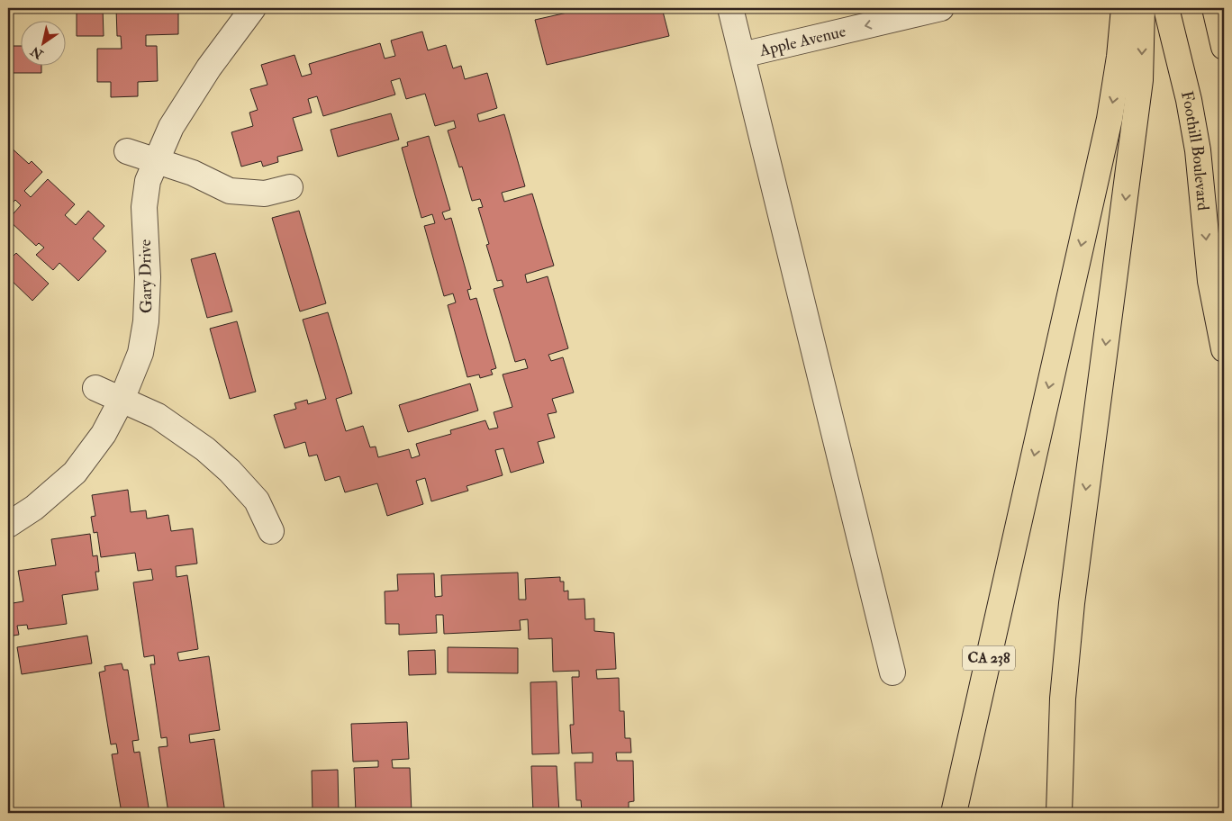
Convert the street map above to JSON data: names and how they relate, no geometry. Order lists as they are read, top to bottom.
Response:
{
  "streets": {
    "main road": ["Foothill Boulevard", "CA 238"],
    "street": ["Apple Avenue", "Gary Drive"]
  },
  "one_way": ["Apple Avenue"],
  "north": "bottom left"
}
